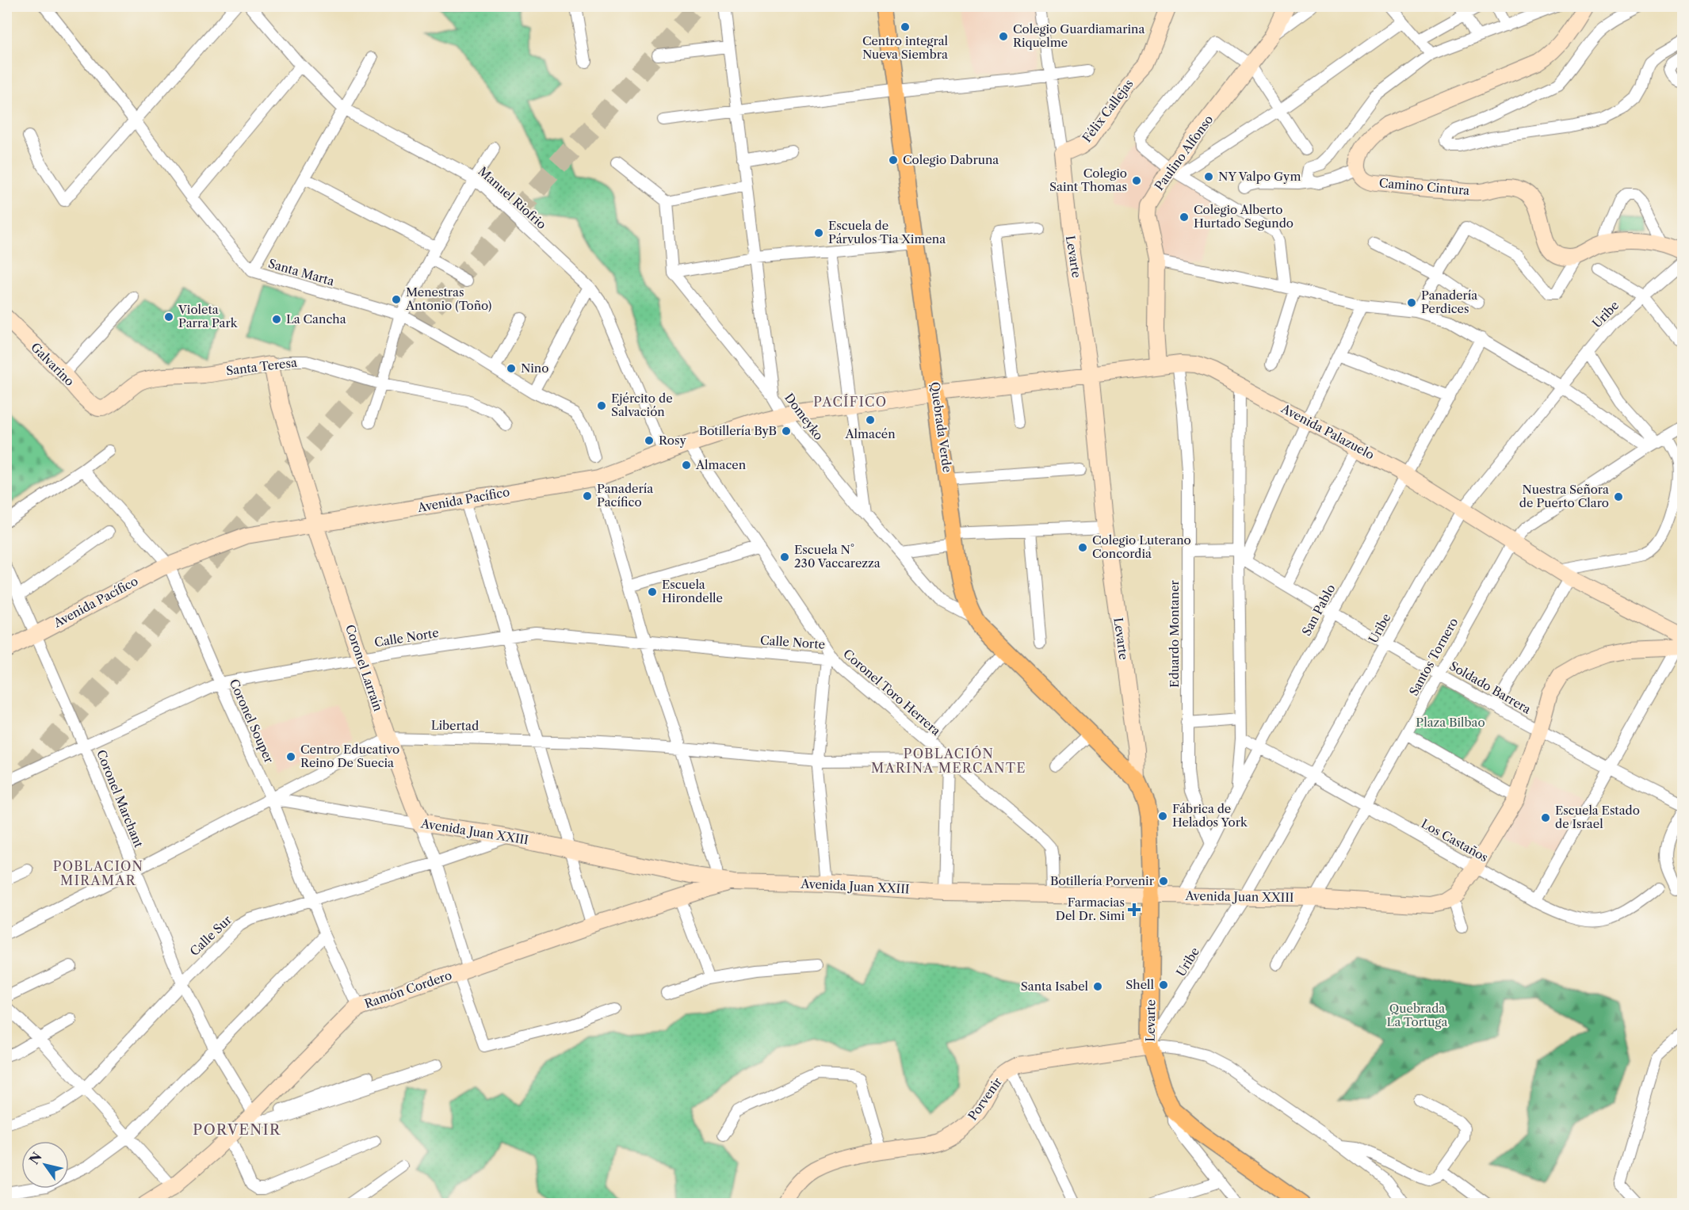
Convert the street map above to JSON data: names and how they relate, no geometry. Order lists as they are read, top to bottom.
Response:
{
  "streets": {
    "main road": ["Levarte", "Quebrada Verde"],
    "street": [
      "Félix Callejas",
      "Paulino Alfonso",
      "Camino Cintura",
      "Manuel Riofrio",
      "Santa Marta",
      "Uribe",
      "Galvarino",
      "Santa Teresa",
      "Domeyko",
      "Avenida Palazuelo",
      "Avenida Pacífico",
      "San Pablo",
      "Eduardo Montaner",
      "Calle Norte",
      "Santos Tornero",
      "Coronel Larraín",
      "Soldado Barrera",
      "Coronel Toro Herrera",
      "Coronel Souper",
      "Libertad",
      "Coronel Marchant",
      "Avenida Juan XXIII",
      "Los Castaños",
      "Calle Sur",
      "Ramón Cordero",
      "Porvenir"
    ]
  },
  "crossings": [
    ["Félix Callejas", "Levarte"],
    ["Paulino Alfonso", "Avenida Palazuelo"],
    ["Manuel Riofrio", "Avenida Pacífico"],
    ["Levarte", "Uribe"],
    ["Levarte", "Quebrada Verde"],
    ["Levarte", "Avenida Palazuelo"],
    ["Levarte", "Avenida Juan XXIII"],
    ["Levarte", "Porvenir"],
    ["Uribe", "Avenida Palazuelo"],
    ["Uribe", "Soldado Barrera"],
    ["Uribe", "Avenida Juan XXIII"],
    ["Uribe", "Los Castaños"],
    ["Uribe", "Porvenir"],
    ["Galvarino", "Santa Teresa"],
    ["Santa Teresa", "Coronel Larraín"],
    ["Domeyko", "Quebrada Verde"],
    ["Domeyko", "Avenida Pacífico"],
    ["Quebrada Verde", "Avenida Palazuelo"],
    ["Quebrada Verde", "Avenida Pacífico"],
    ["Avenida Palazuelo", "Avenida Pacífico"],
    ["Avenida Palazuelo", "San Pablo"],
    ["Avenida Palazuelo", "Eduardo Montaner"],
    ["Avenida Palazuelo", "Santos Tornero"],
    ["Avenida Pacífico", "Coronel Larraín"],
    ["Avenida Pacífico", "Coronel Toro Herrera"],
    ["Avenida Pacífico", "Coronel Souper"],
    ["Avenida Pacífico", "Coronel Marchant"],
    ["San Pablo", "Eduardo Montaner"],
    ["San Pablo", "Soldado Barrera"],
    ["San Pablo", "Avenida Juan XXIII"],
    ["San Pablo", "Los Castaños"],
    ["Calle Norte", "Coronel Larraín"],
    ["Calle Norte", "Coronel Toro Herrera"],
    ["Calle Norte", "Coronel Souper"],
    ["Calle Norte", "Coronel Marchant"],
    ["Santos Tornero", "Soldado Barrera"],
    ["Santos Tornero", "Avenida Juan XXIII"],
    ["Santos Tornero", "Los Castaños"],
    ["Coronel Larraín", "Libertad"],
    ["Coronel Larraín", "Avenida Juan XXIII"],
    ["Coronel Larraín", "Calle Sur"],
    ["Coronel Larraín", "Ramón Cordero"],
    ["Coronel Toro Herrera", "Libertad"],
    ["Coronel Toro Herrera", "Avenida Juan XXIII"],
    ["Coronel Souper", "Libertad"],
    ["Coronel Souper", "Avenida Juan XXIII"],
    ["Coronel Souper", "Calle Sur"],
    ["Coronel Souper", "Ramón Cordero"],
    ["Libertad", "Coronel Marchant"],
    ["Libertad", "Avenida Juan XXIII"],
    ["Coronel Marchant", "Calle Sur"],
    ["Coronel Marchant", "Ramón Cordero"],
    ["Avenida Juan XXIII", "Calle Sur"],
    ["Avenida Juan XXIII", "Ramón Cordero"]
  ],
  "districts": [
    "PACÍFICO",
    "POBLACIÓN MARINA MERCANTE",
    "POBLACION MIRAMAR",
    "PORVENIR"
  ],
  "parks": ["Plaza Bilbao", "Quebrada La Tortuga"],
  "places": {
    "other": [
      "Centro integral Nueva Siembra",
      "Colegio Guardiamarina Riquelme",
      "Colegio Dabruna",
      "NY Valpo Gym",
      "Colegio Saint Thomas",
      "Colegio Alberto Hurtado Segundo",
      "Escuela de Párvulos Tia Ximena",
      "Menestras Antonio (Toño)",
      "Panadería Perdices",
      "Violeta Parra Park",
      "La Cancha",
      "Nino",
      "Ejército de Salvación",
      "Almacén",
      "Botillería ByB",
      "Rosy",
      "Almacen",
      "Panadería Pacífico",
      "Nuestra Señora de Puerto Claro",
      "Colegio Luterano Concordia",
      "Escuela N° 230 Vaccarezza",
      "Escuela Hirondelle",
      "Centro Educativo Reino De Suecia",
      "Fábrica de Helados York",
      "Escuela Estado de Israel",
      "Botillería Porvenir",
      "Shell",
      "Santa Isabel"
    ],
    "health": ["Farmacias Del Dr. Simi"]
  },
  "north": "top left"
}
